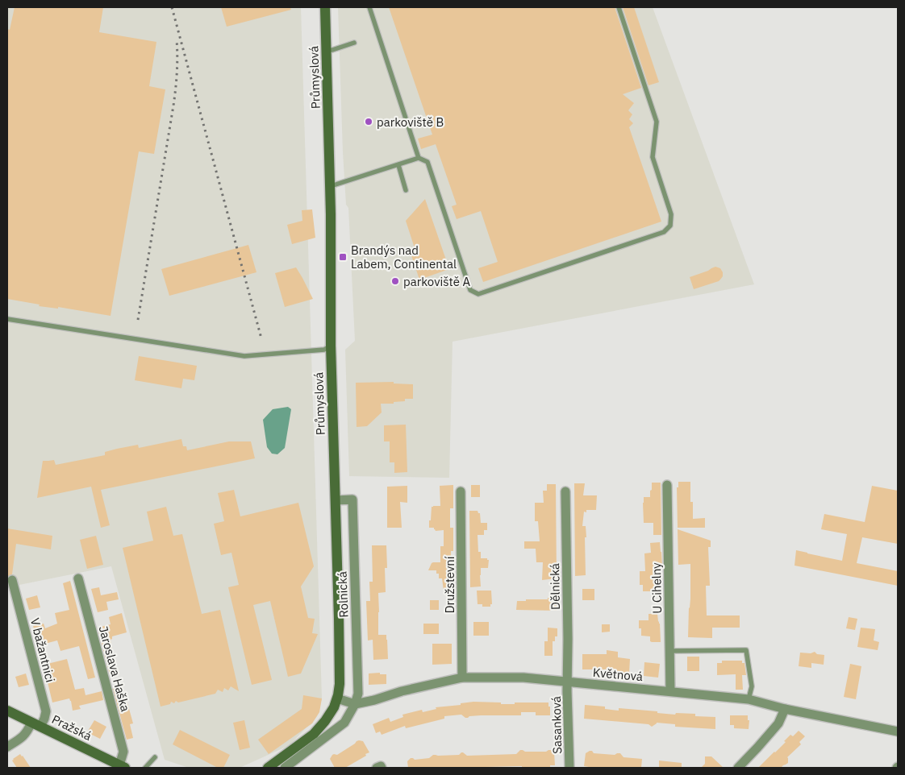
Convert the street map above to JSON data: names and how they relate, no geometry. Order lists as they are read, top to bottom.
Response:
{
  "streets": {
    "main road": ["Průmyslová", "Pražská"],
    "street": [
      "Družstevní",
      "Dělnická",
      "U Cihelny",
      "Rolnická",
      "V bažantnici",
      "Jaroslava Haška",
      "Květnová",
      "Sasanková"
    ]
  },
  "crossings": [
    ["Průmyslová", "Rolnická"],
    ["Průmyslová", "Květnová"],
    ["Družstevní", "Květnová"],
    ["Dělnická", "Květnová"],
    ["Dělnická", "Sasanková"],
    ["U Cihelny", "Květnová"],
    ["Rolnická", "Květnová"],
    ["V bažantnici", "Pražská"],
    ["Jaroslava Haška", "Pražská"],
    ["Květnová", "Sasanková"]
  ],
  "places": {
    "other": ["parkoviště B", "parkoviště A"],
    "transit": ["Brandýs nad Labem, Continental"]
  }
}
